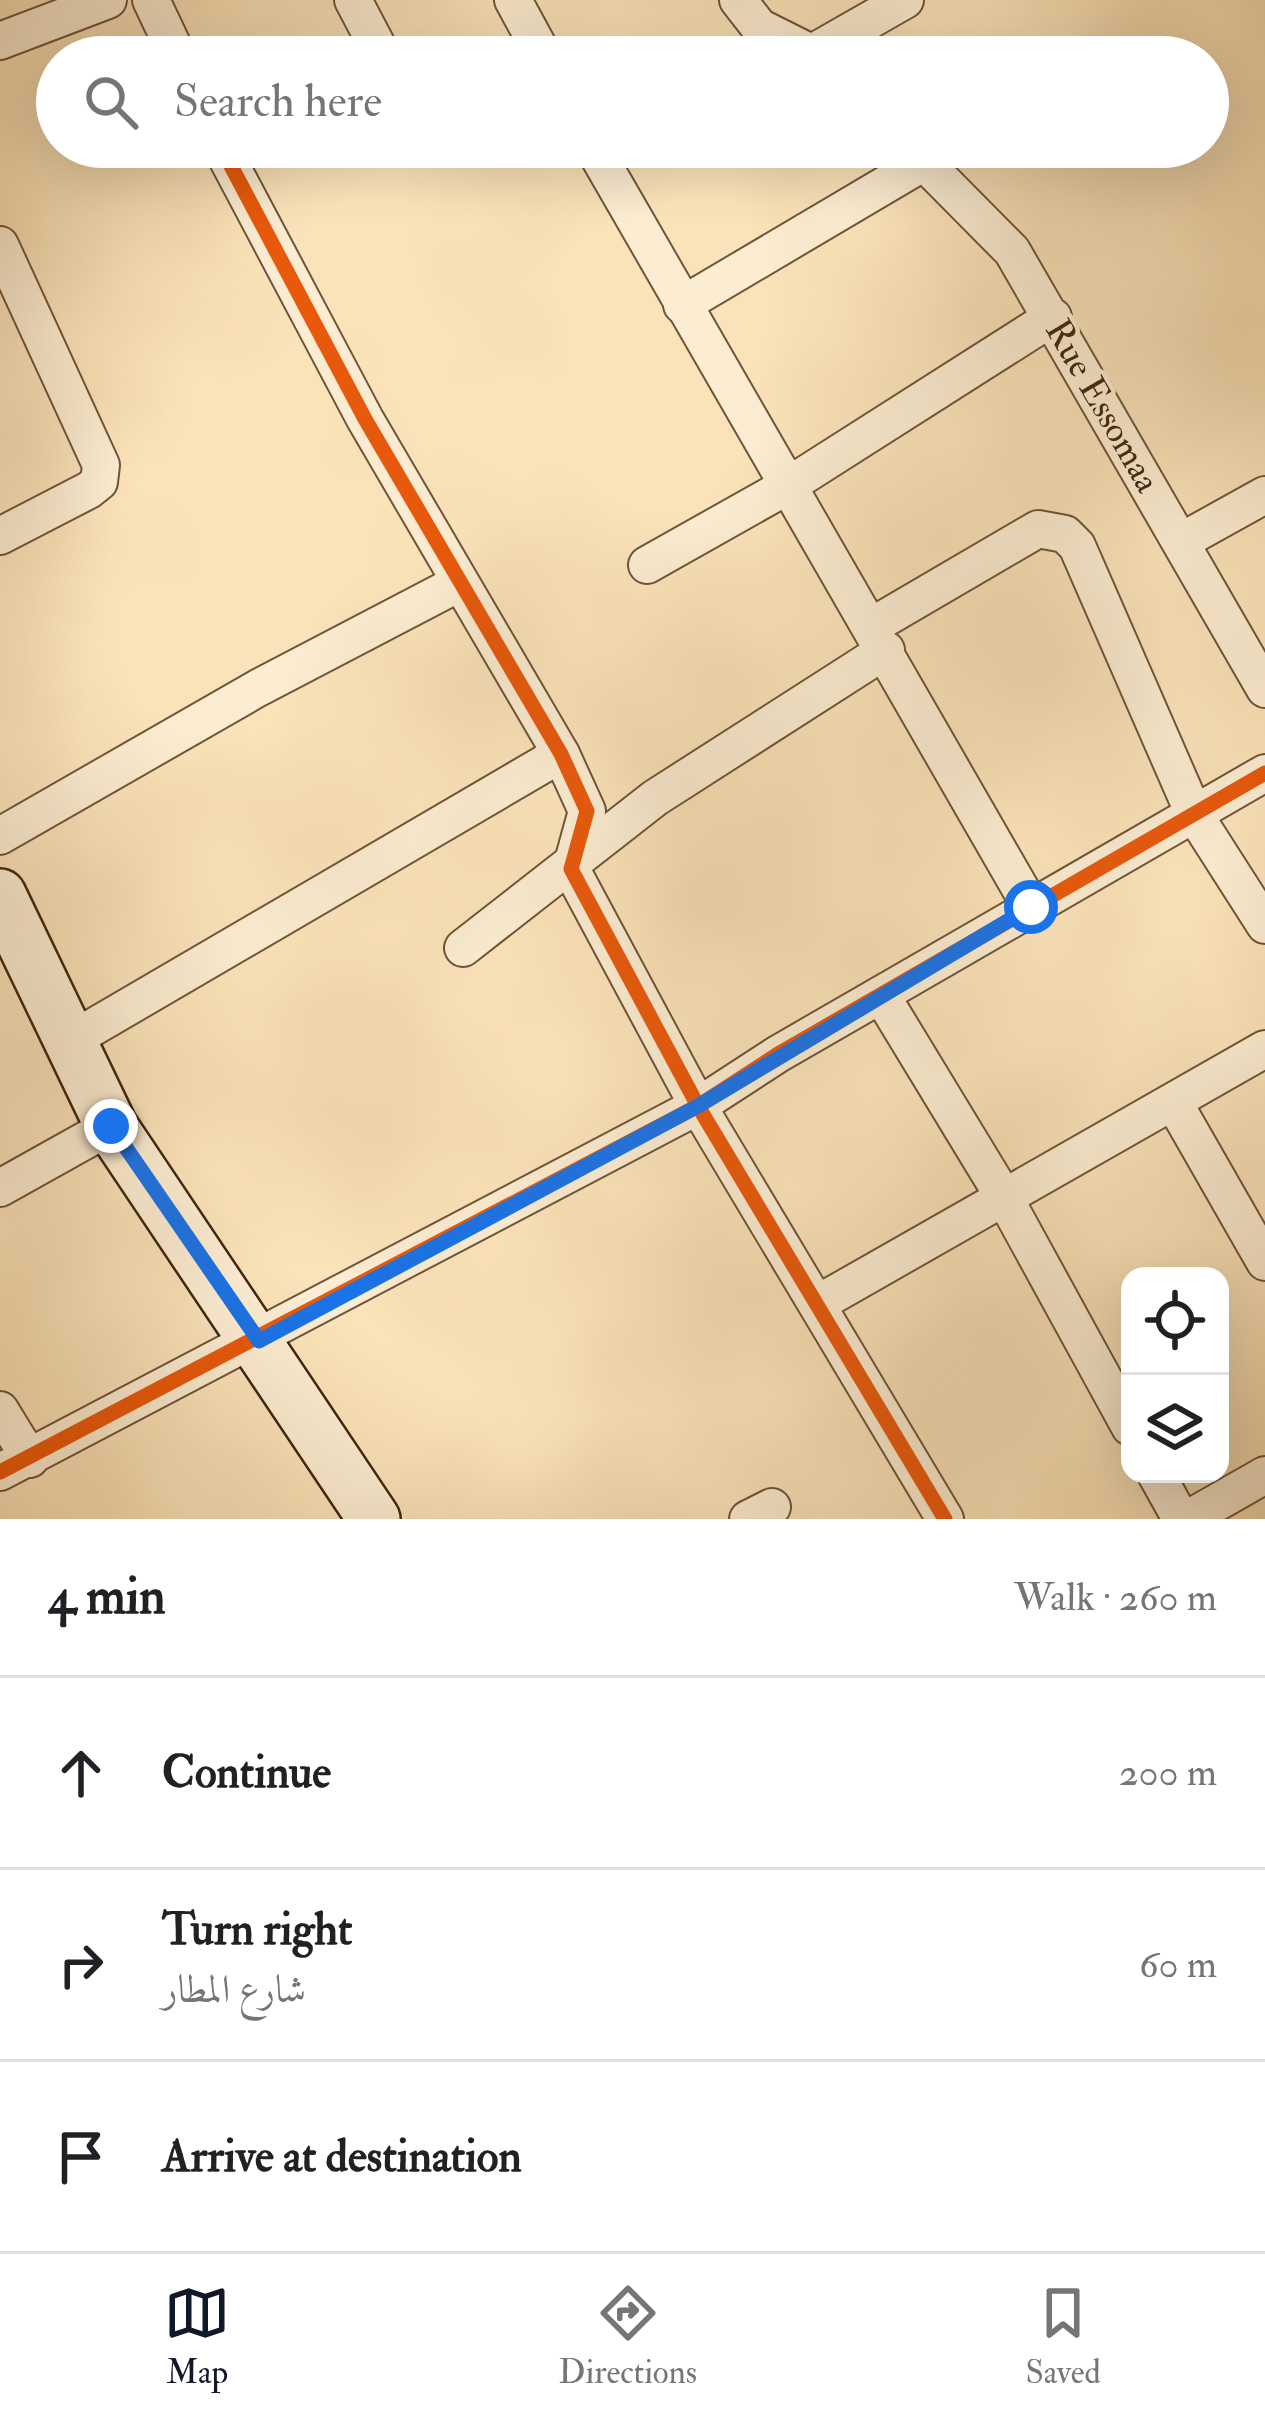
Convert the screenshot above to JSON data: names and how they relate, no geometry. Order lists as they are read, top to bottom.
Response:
{
  "streets": {
    "street": ["Rue Essomaa"]
  },
  "page": {
    "search": "Search here",
    "heading": ["4 min", "Walk · 260 m"],
    "list": [
      ["Continue", "200 m"],
      ["Turn right", "شارع المطار", "60 m"],
      "Arrive at destination"
    ],
    "nav": ["Map", "Directions", "Saved"]
  }
}
